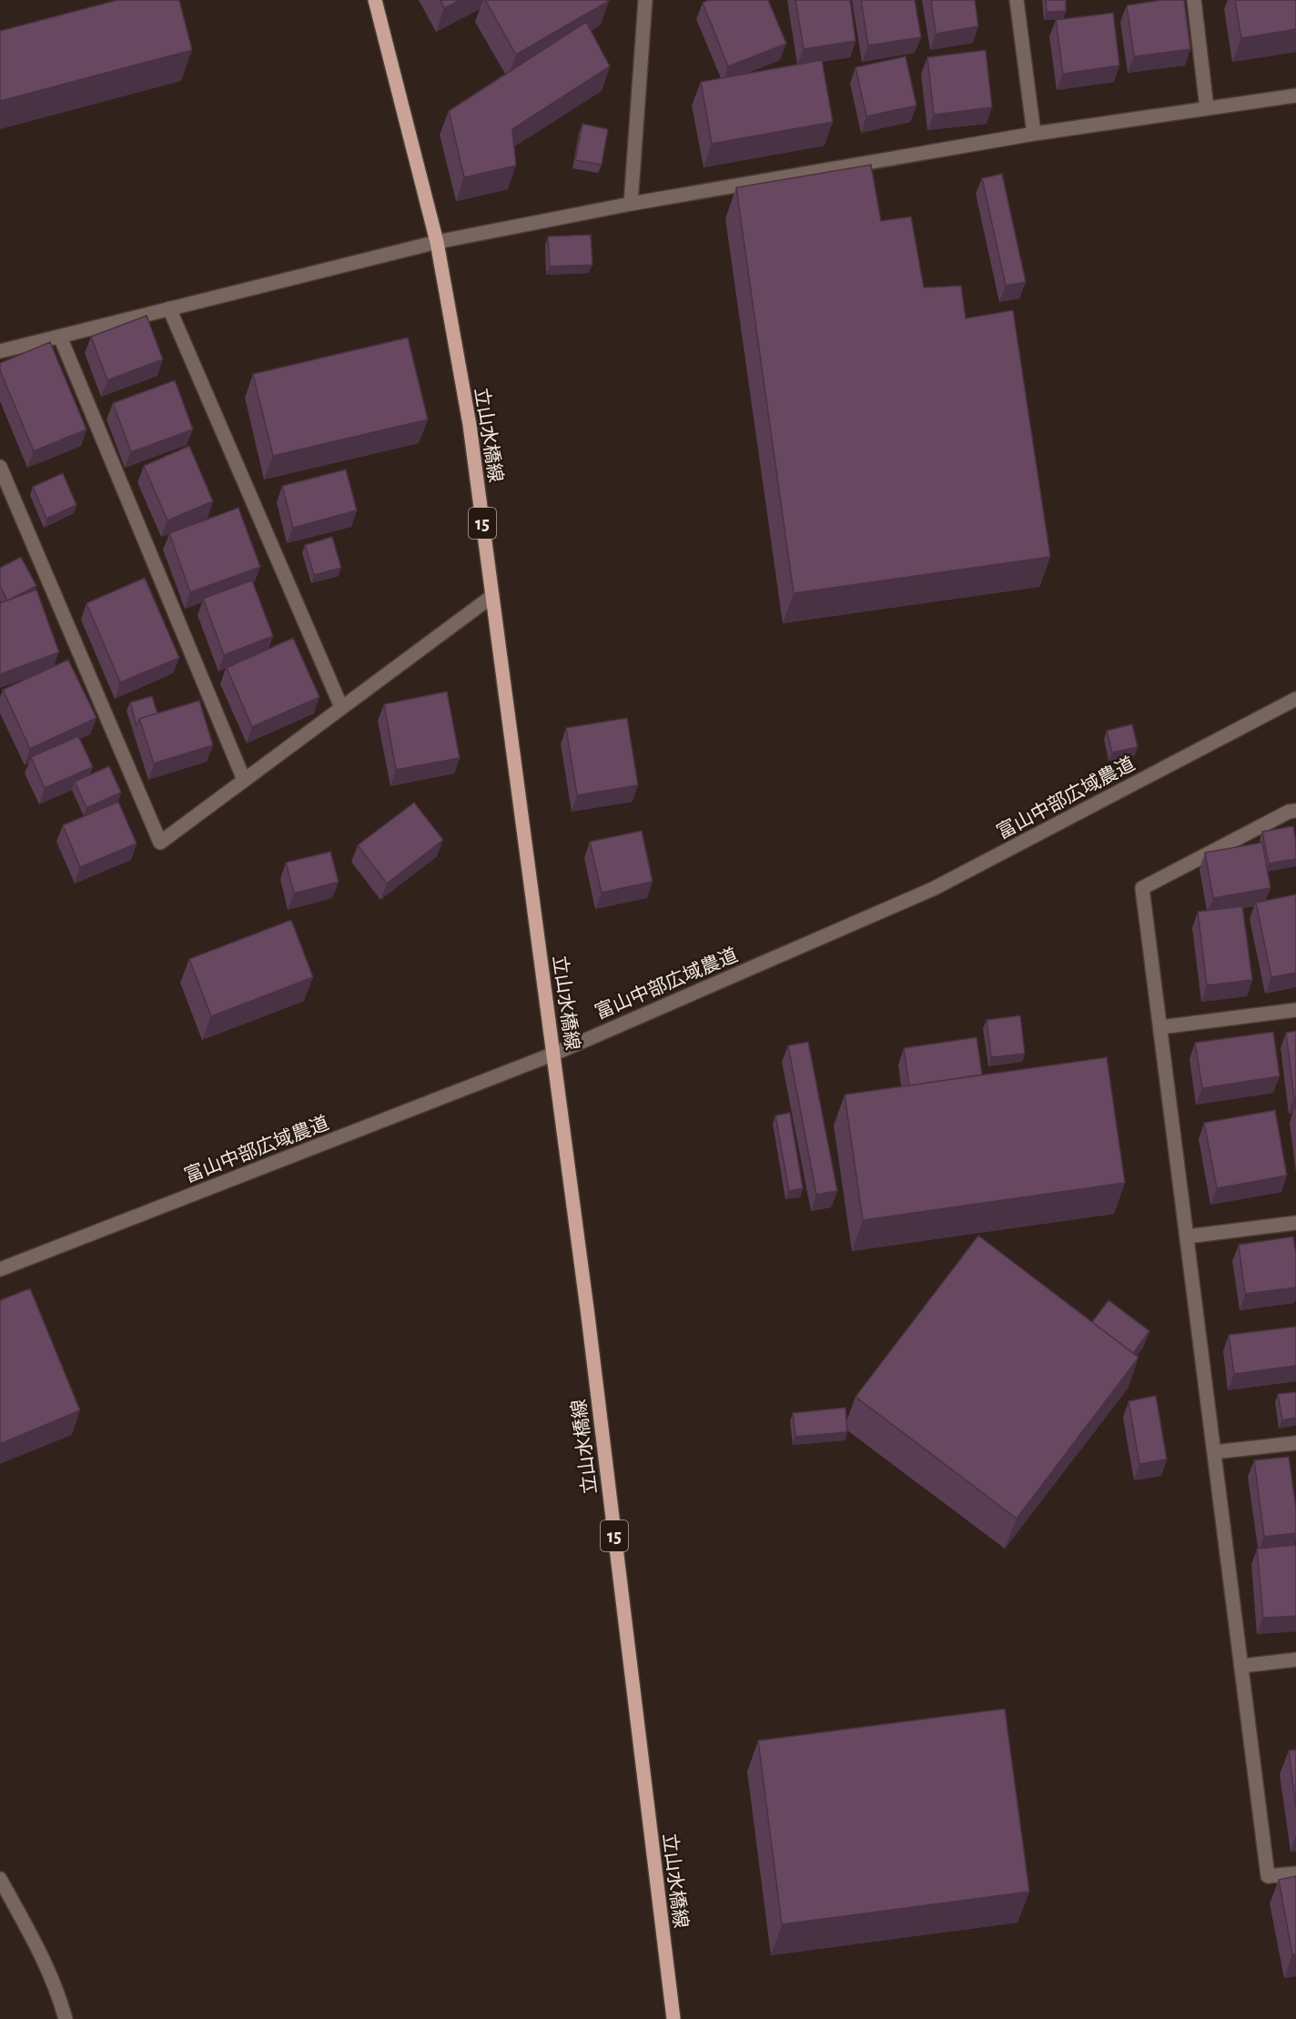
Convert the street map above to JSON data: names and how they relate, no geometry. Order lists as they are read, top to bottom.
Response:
{
  "streets": {
    "main road": ["立山水橋線", "15"],
    "street": ["富山中部広域農道"]
  },
  "crossings": [
    ["立山水橋線", "富山中部広域農道"]
  ]
}
